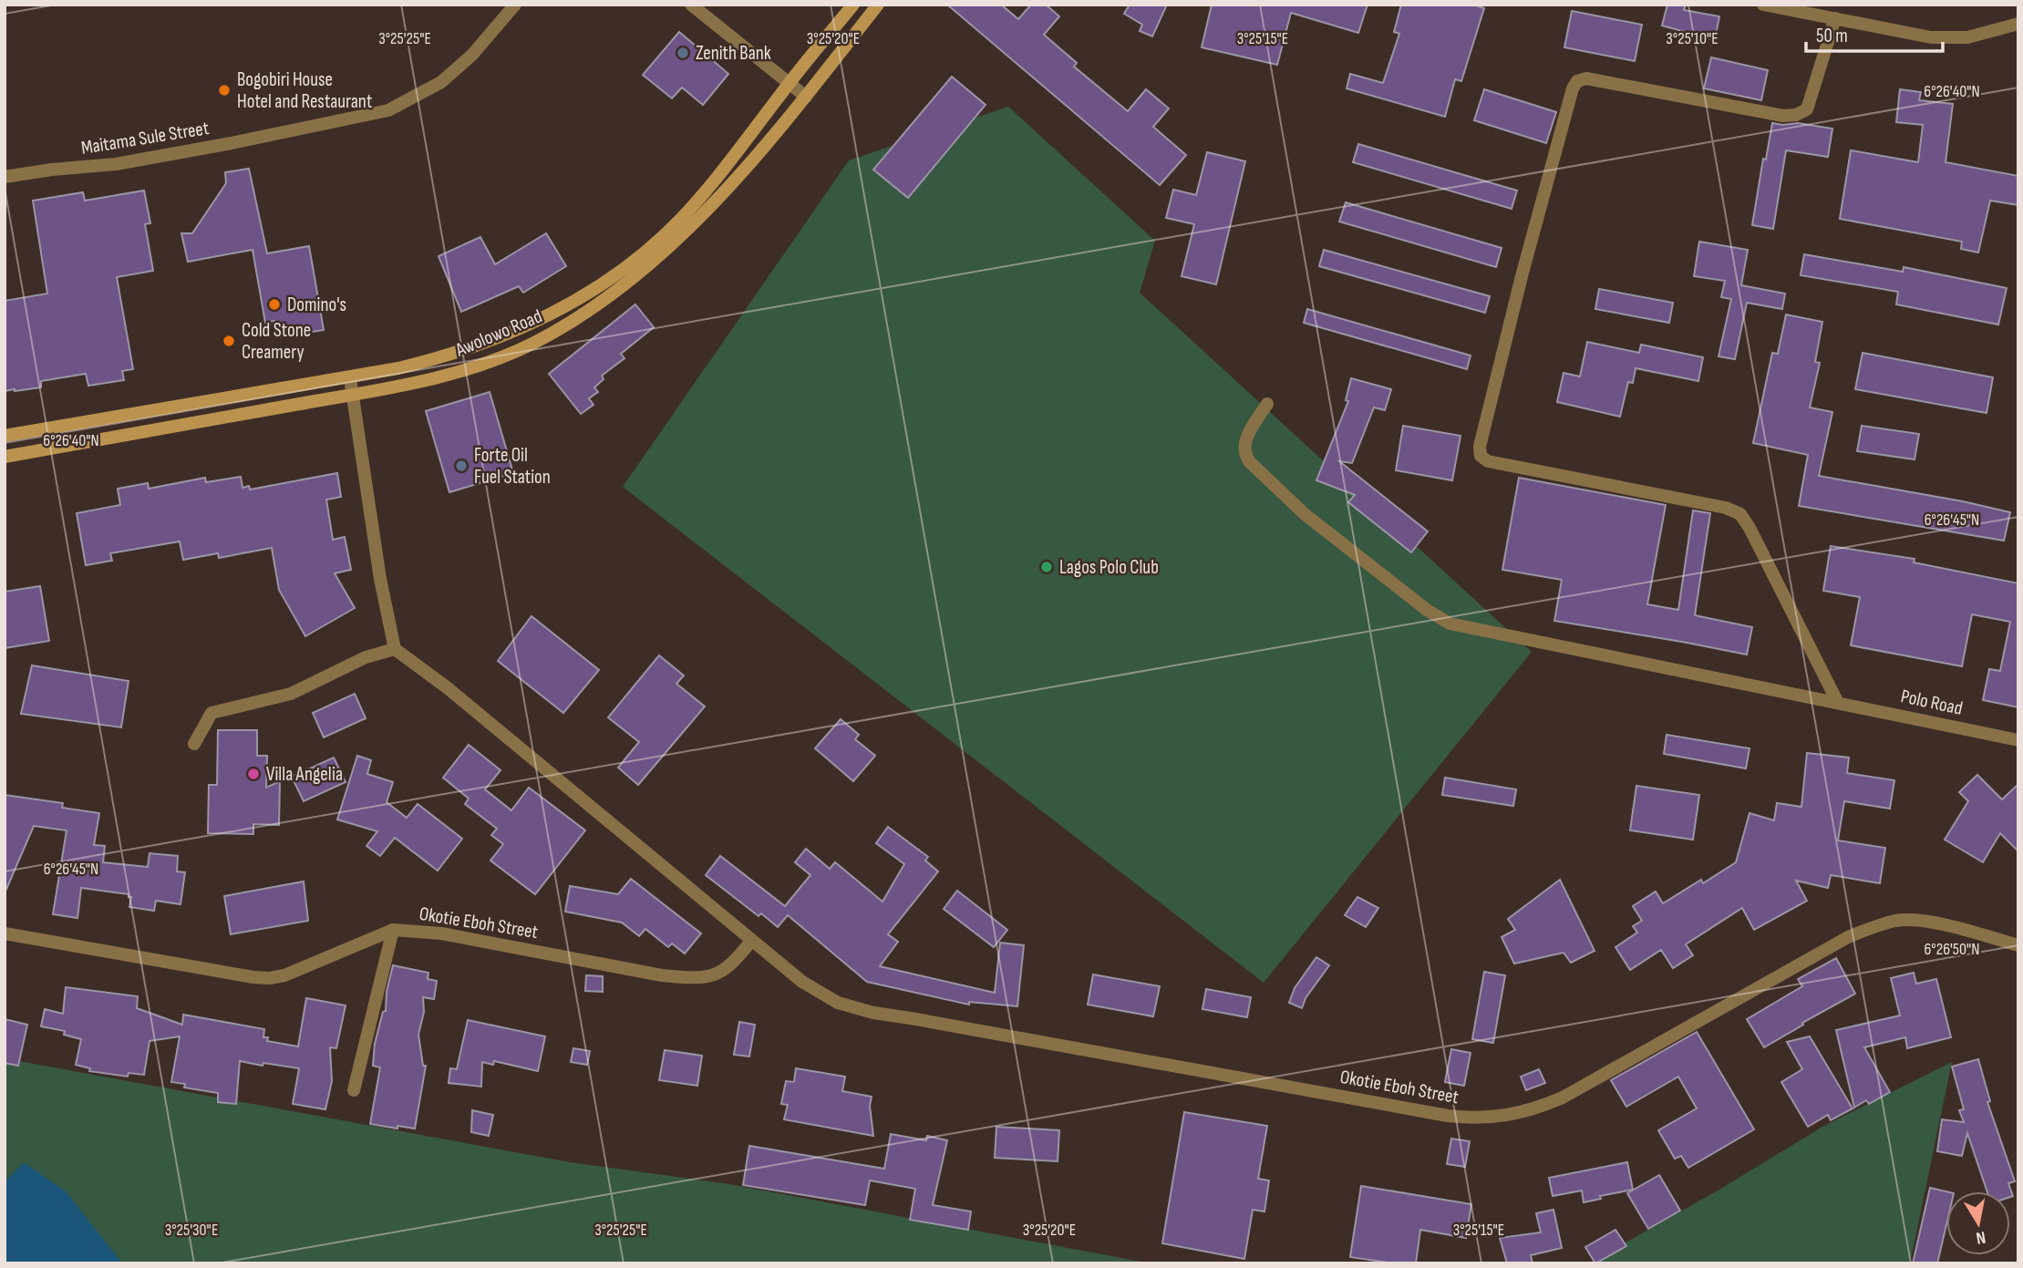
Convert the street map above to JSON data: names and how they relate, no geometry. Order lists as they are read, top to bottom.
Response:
{
  "streets": {
    "main road": ["Awolowo Road"],
    "street": ["Maitama Sule Street", "Polo Road", "Okotie Eboh Street"]
  },
  "places": [
    "Zenith Bank",
    "Bogobiri House Hotel and Restaurant",
    "Domino's",
    "Cold Stone Creamery",
    "Forte Oil Fuel Station",
    "Lagos Polo Club",
    "Villa Angelia"
  ],
  "scale_bar": "50 m",
  "north": "bottom",
  "coordinates": [
    "3°25'25\"E",
    "3°25'20\"E",
    "3°25'15\"E",
    "3°25'10\"E",
    "6°26'40\"N",
    "6°26'45\"N",
    "6°26'50\"N",
    "3°25'30\"E"
  ]
}
